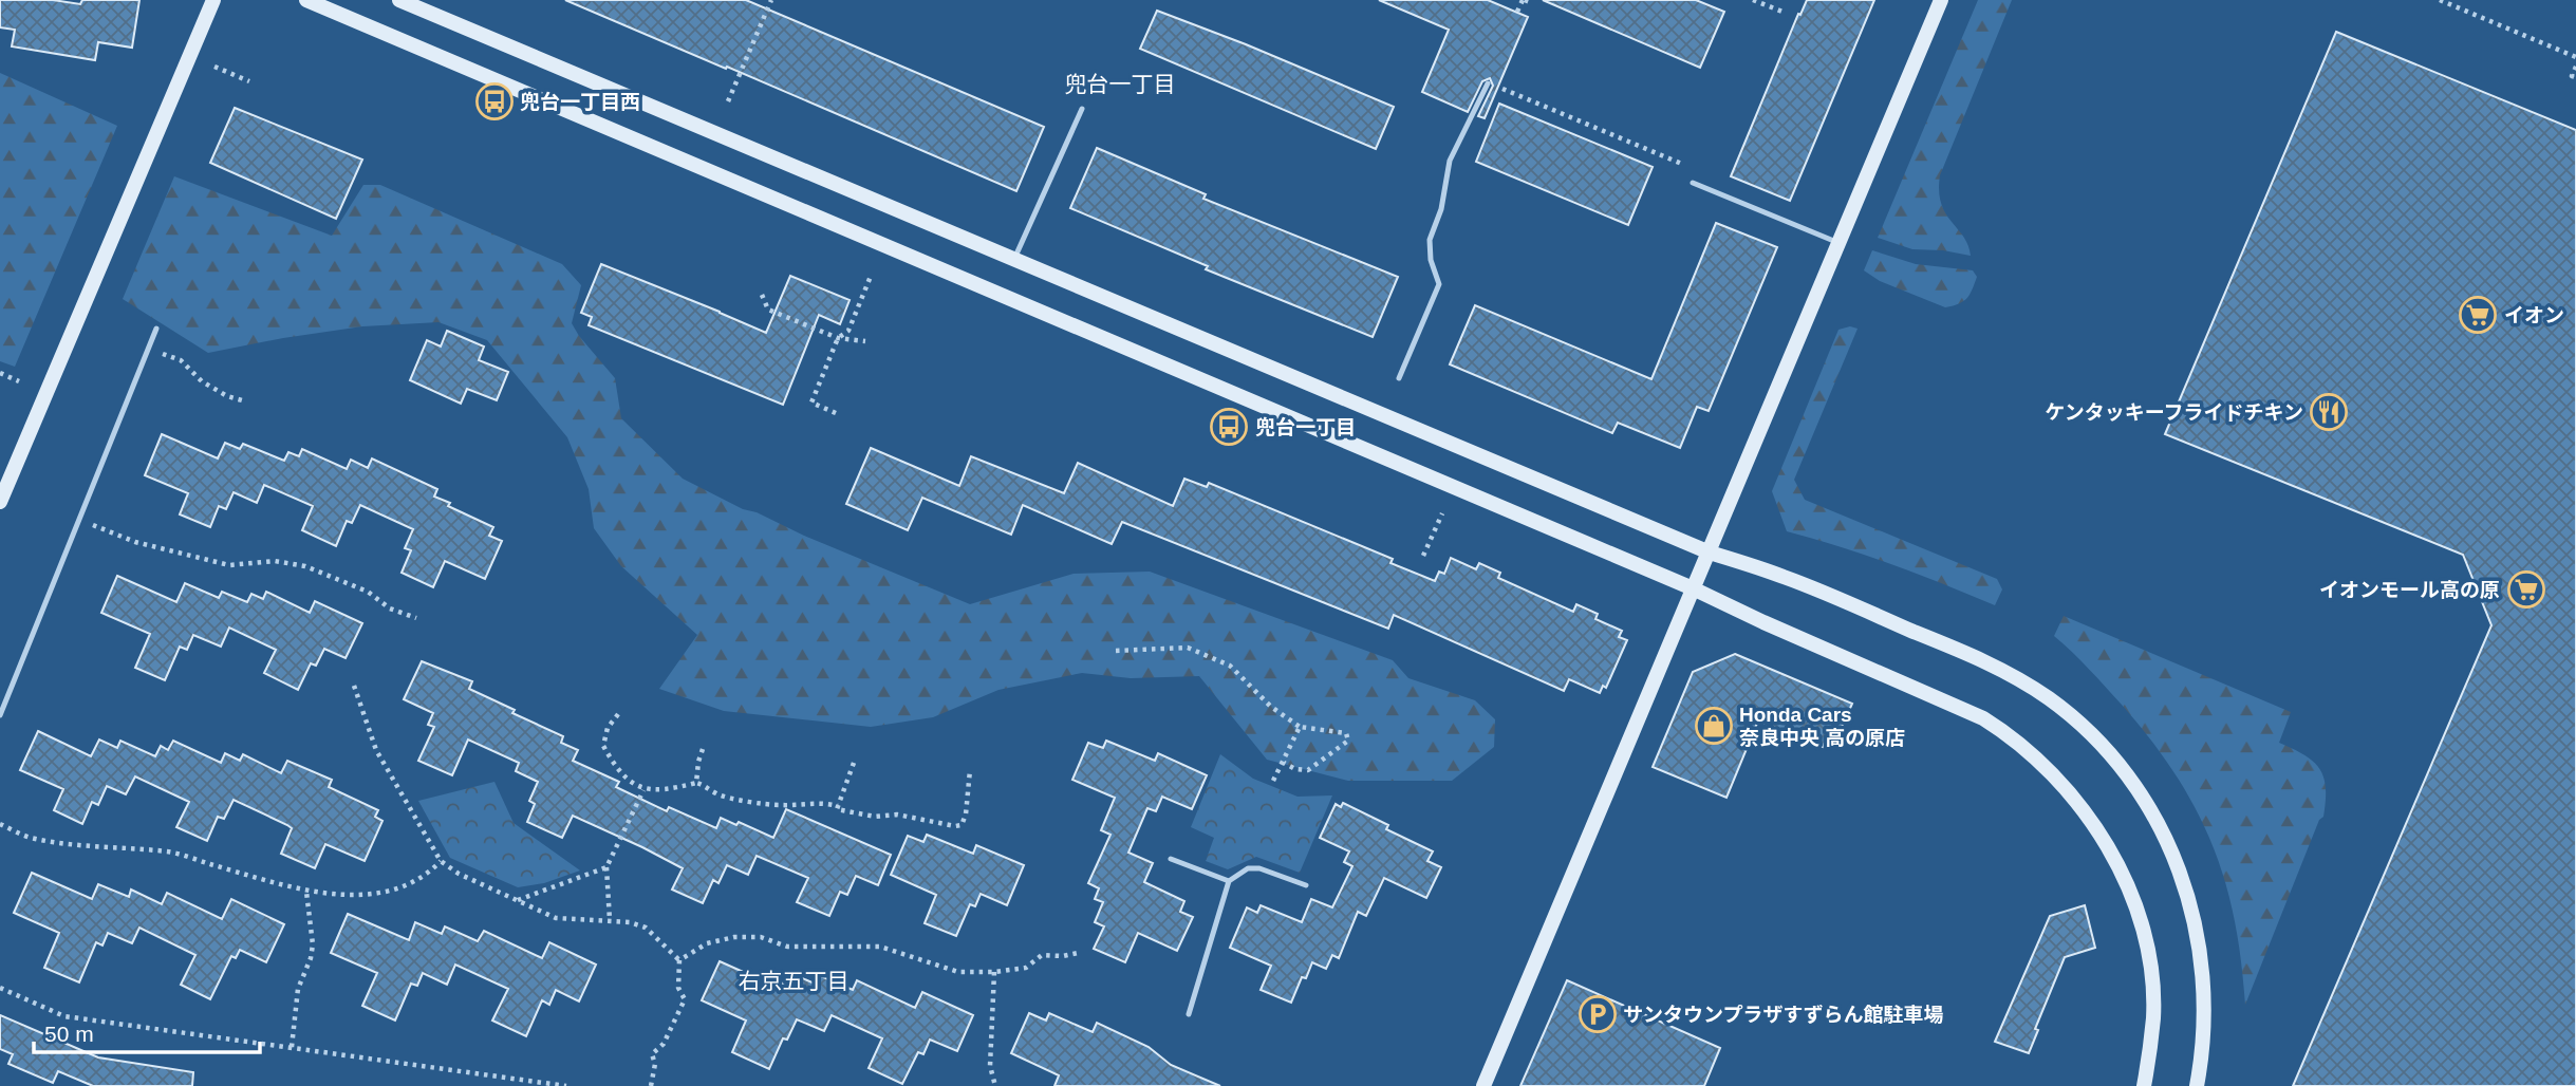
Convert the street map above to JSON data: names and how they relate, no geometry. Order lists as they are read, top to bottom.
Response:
{
  "districts": ["兜台一丁目", "右京五丁目"],
  "places": {
    "bus stop": ["兜台一丁目西", "兜台一丁目"],
    "supermarket": ["イオン", "イオンモール高の原"],
    "restaurant": ["ケンタッキーフライドチキン"],
    "shop": ["Honda Cars 奈良中央 高の原店"],
    "parking": ["サンタウンプラザすずらん館駐車場"]
  },
  "scale_bar": "50 m"
}
